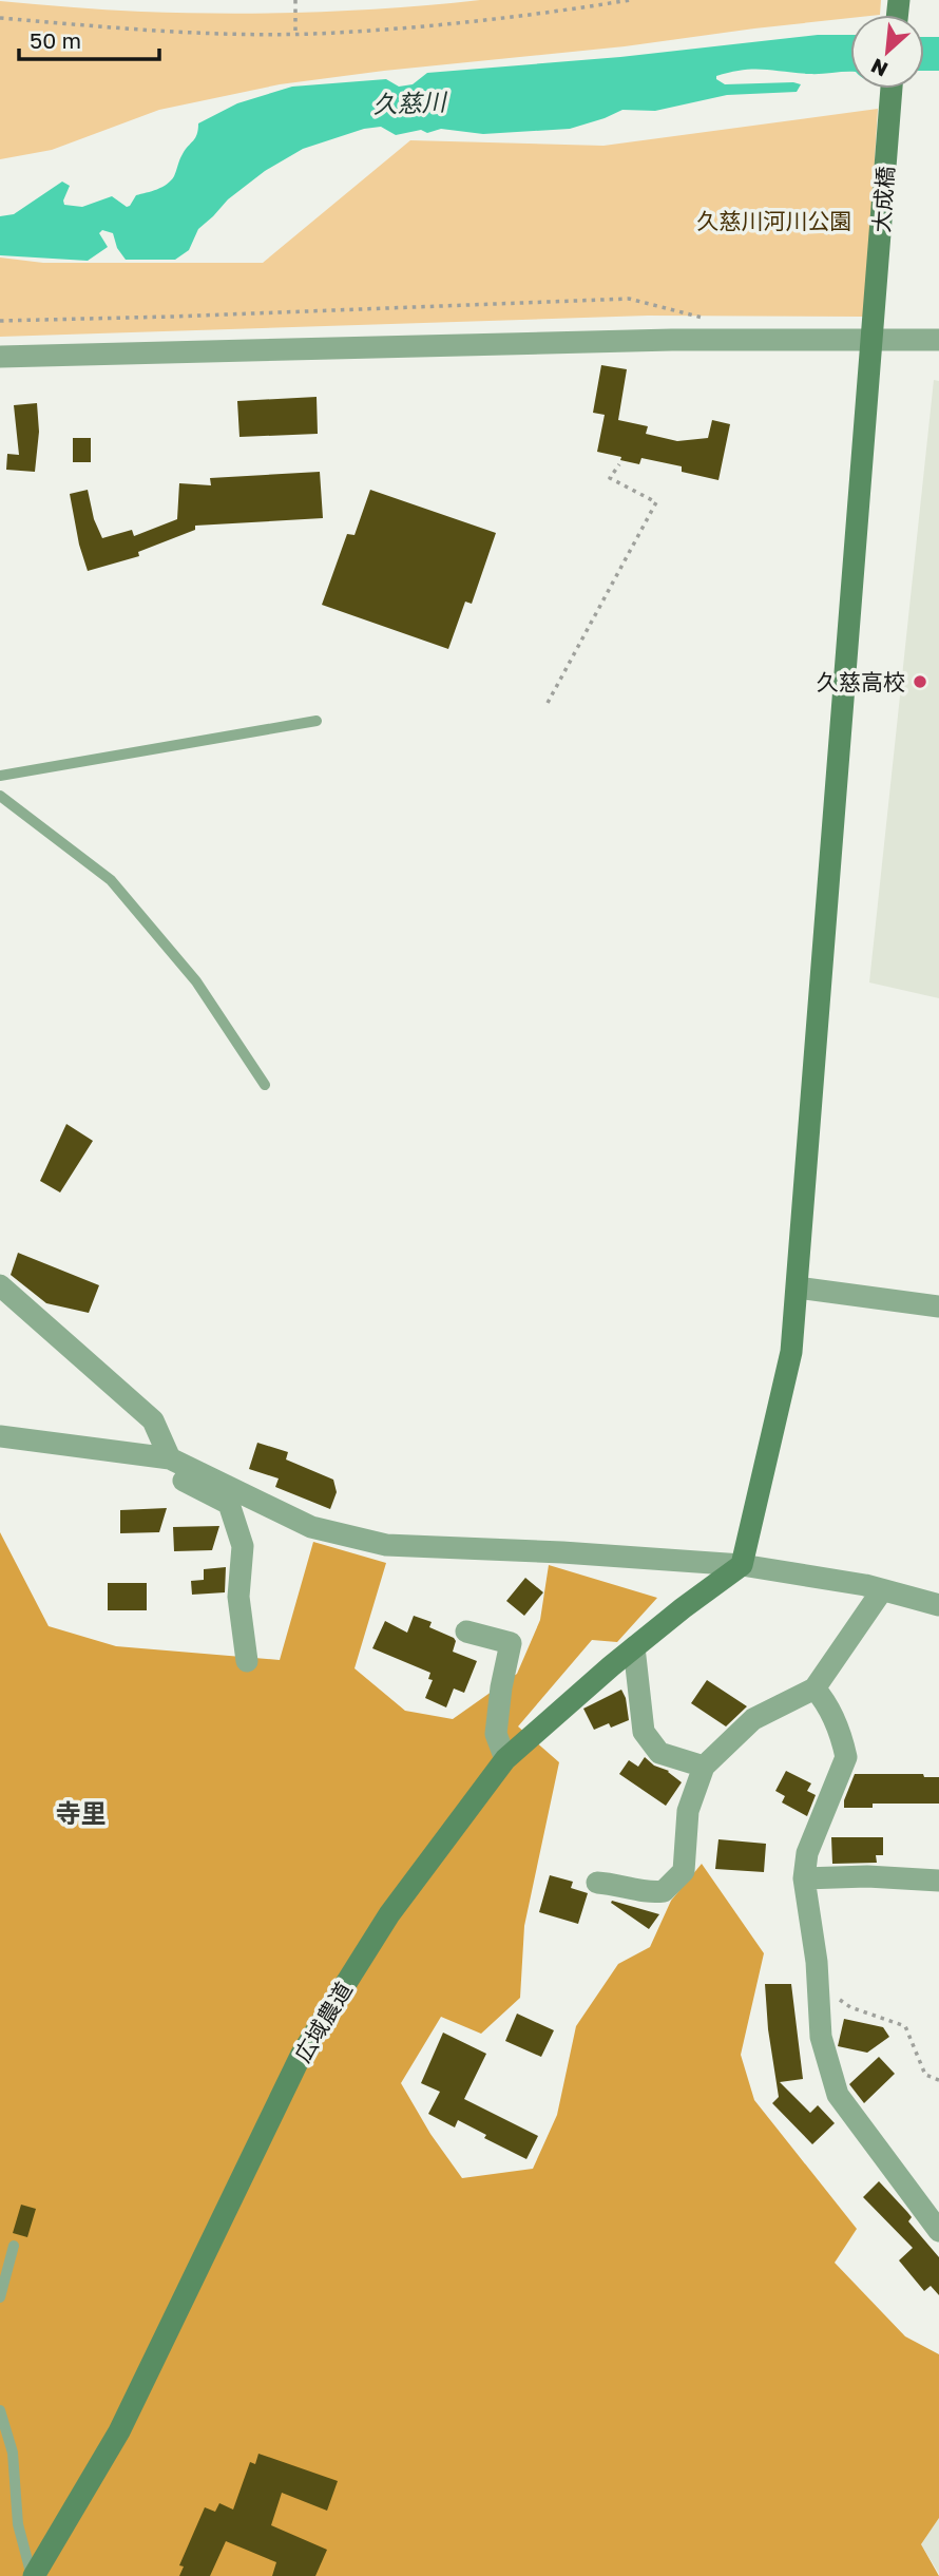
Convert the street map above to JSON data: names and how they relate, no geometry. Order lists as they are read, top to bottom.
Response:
{
  "streets": {
    "street": ["大成橋", "広域農道"]
  },
  "crossings": [
    ["大成橋", "広域農道"]
  ],
  "districts": ["寺里"],
  "water": ["久慈川"],
  "parks": ["久慈川河川公園"],
  "places": ["久慈高校"],
  "scale_bar": "50 m",
  "north": "bottom left"
}
